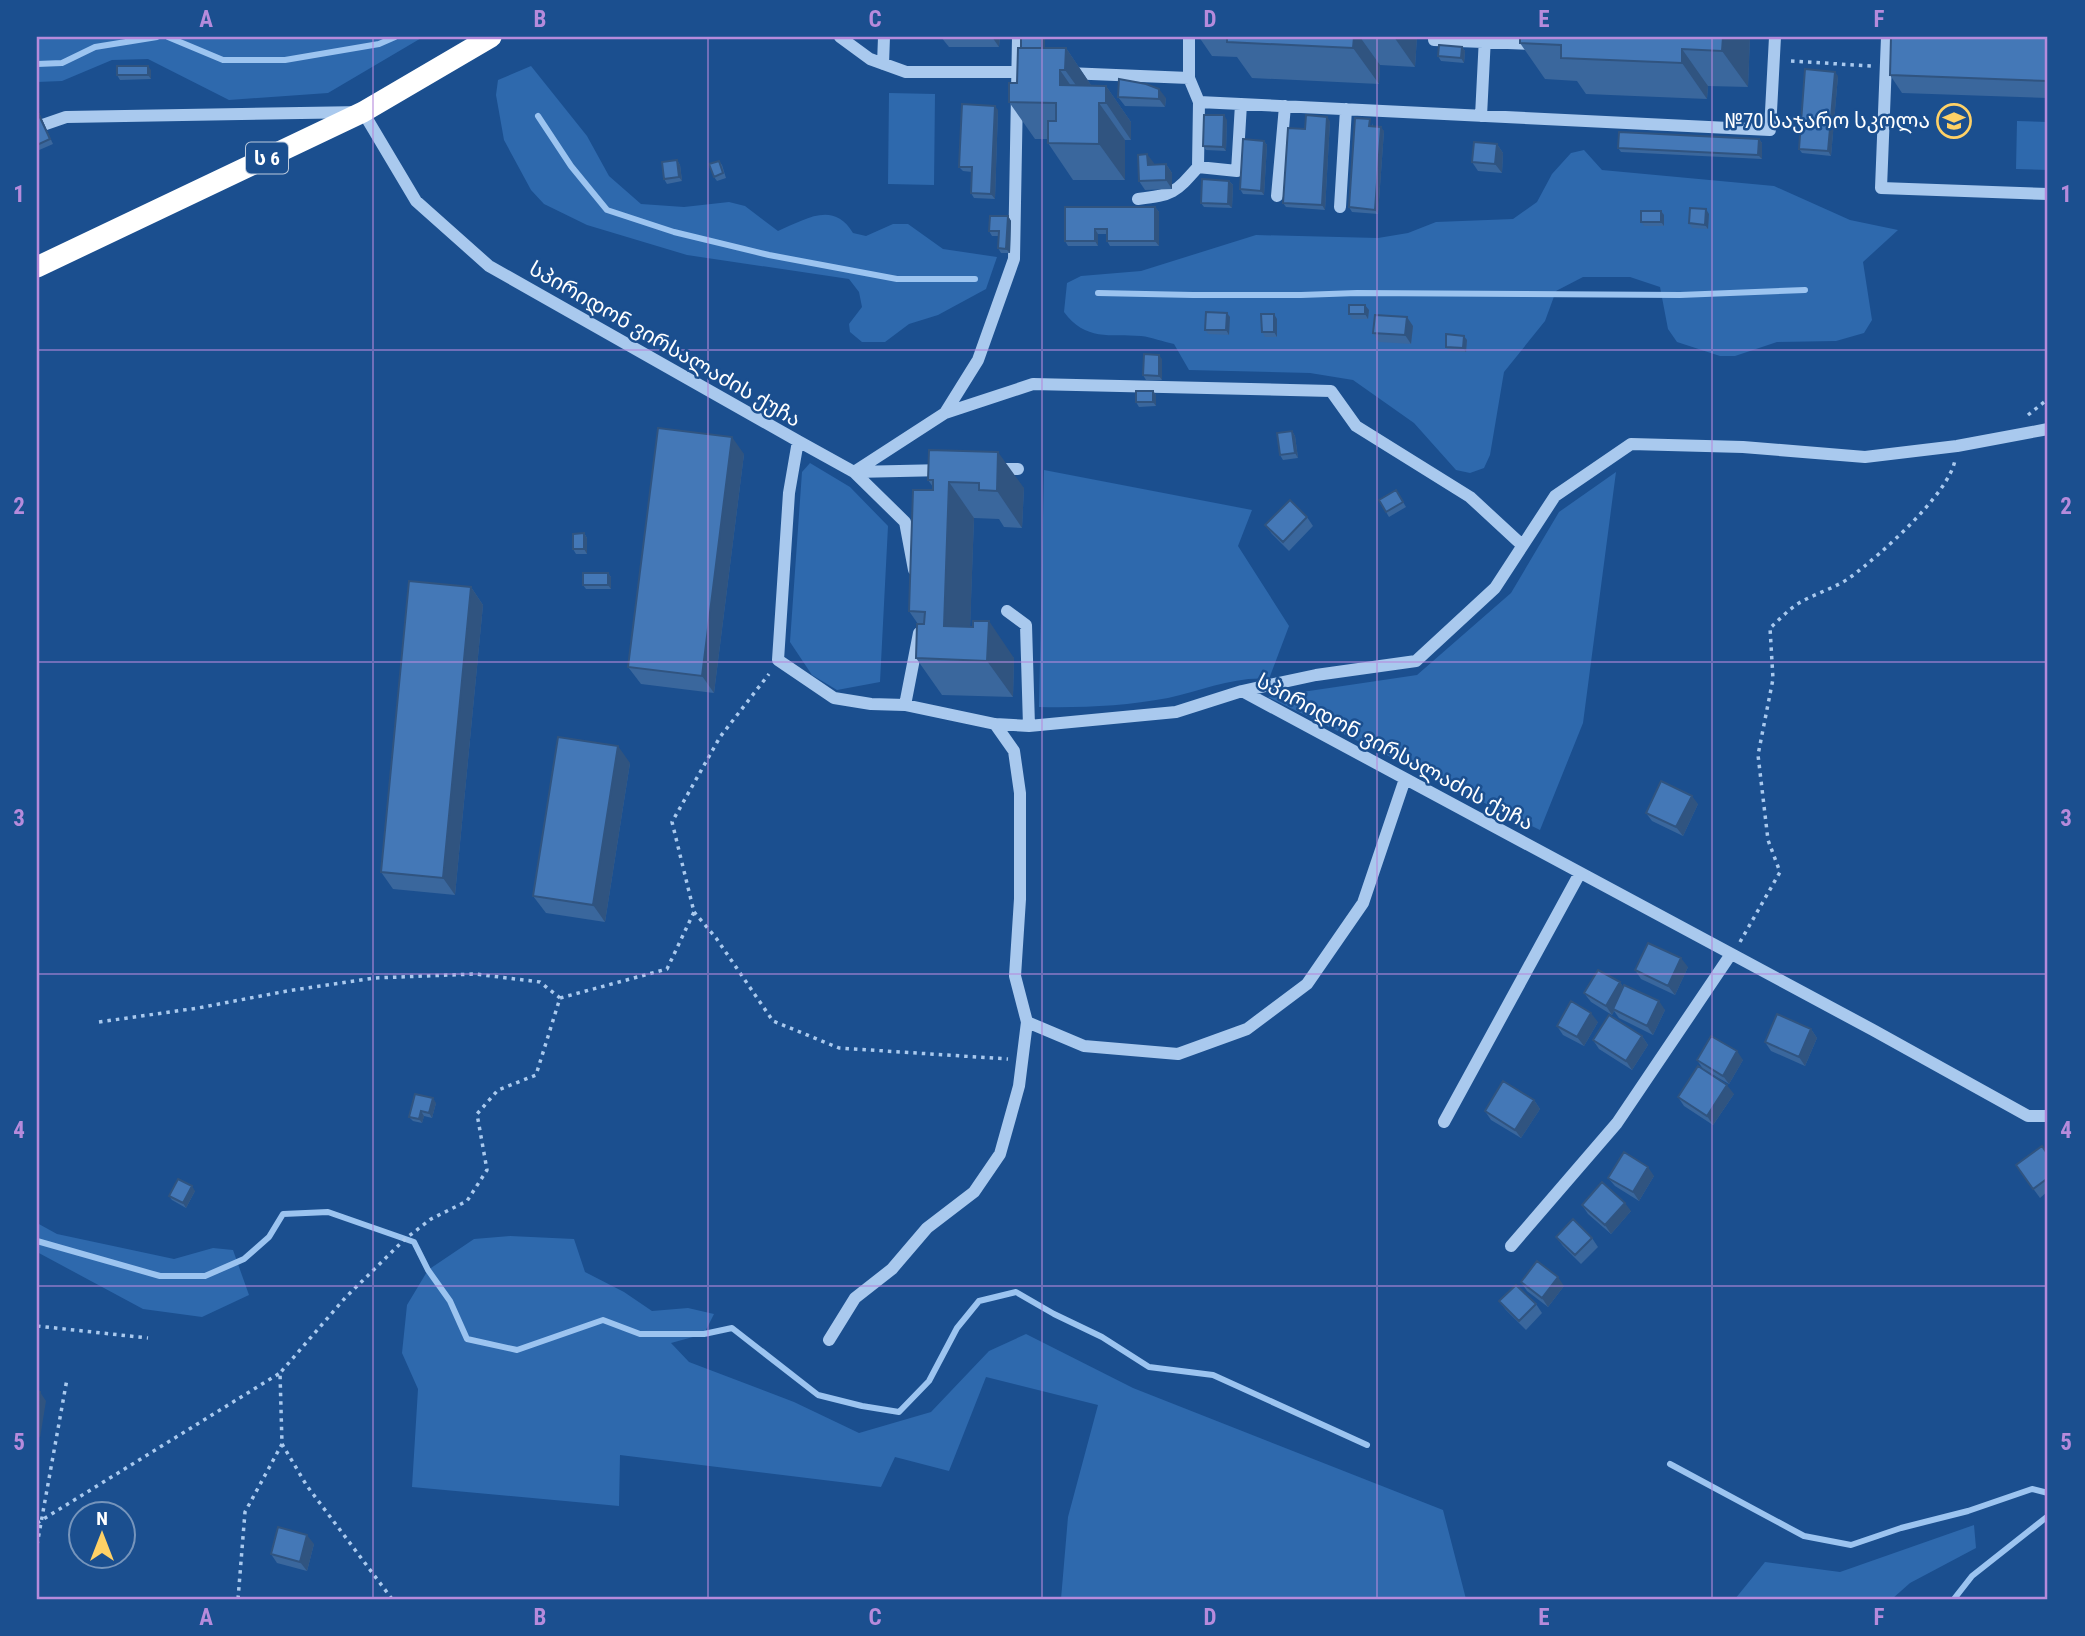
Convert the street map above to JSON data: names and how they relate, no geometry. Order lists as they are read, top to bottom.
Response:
{
  "streets": {
    "highway": ["ს 6"],
    "street": ["სპირიდონ ვირსალაძის ქუჩა"]
  },
  "crossings": [
    ["ს 6", "სპირიდონ ვირსალაძის ქუჩა"]
  ],
  "places": {
    "school or university": ["№70 საჯარო სკოლა"]
  },
  "north": "top",
  "grid": {
    "columns": [
      "A",
      "B",
      "C",
      "D",
      "E",
      "F"
    ],
    "rows": [
      "1",
      "2",
      "3",
      "4",
      "5"
    ]
  }
}
